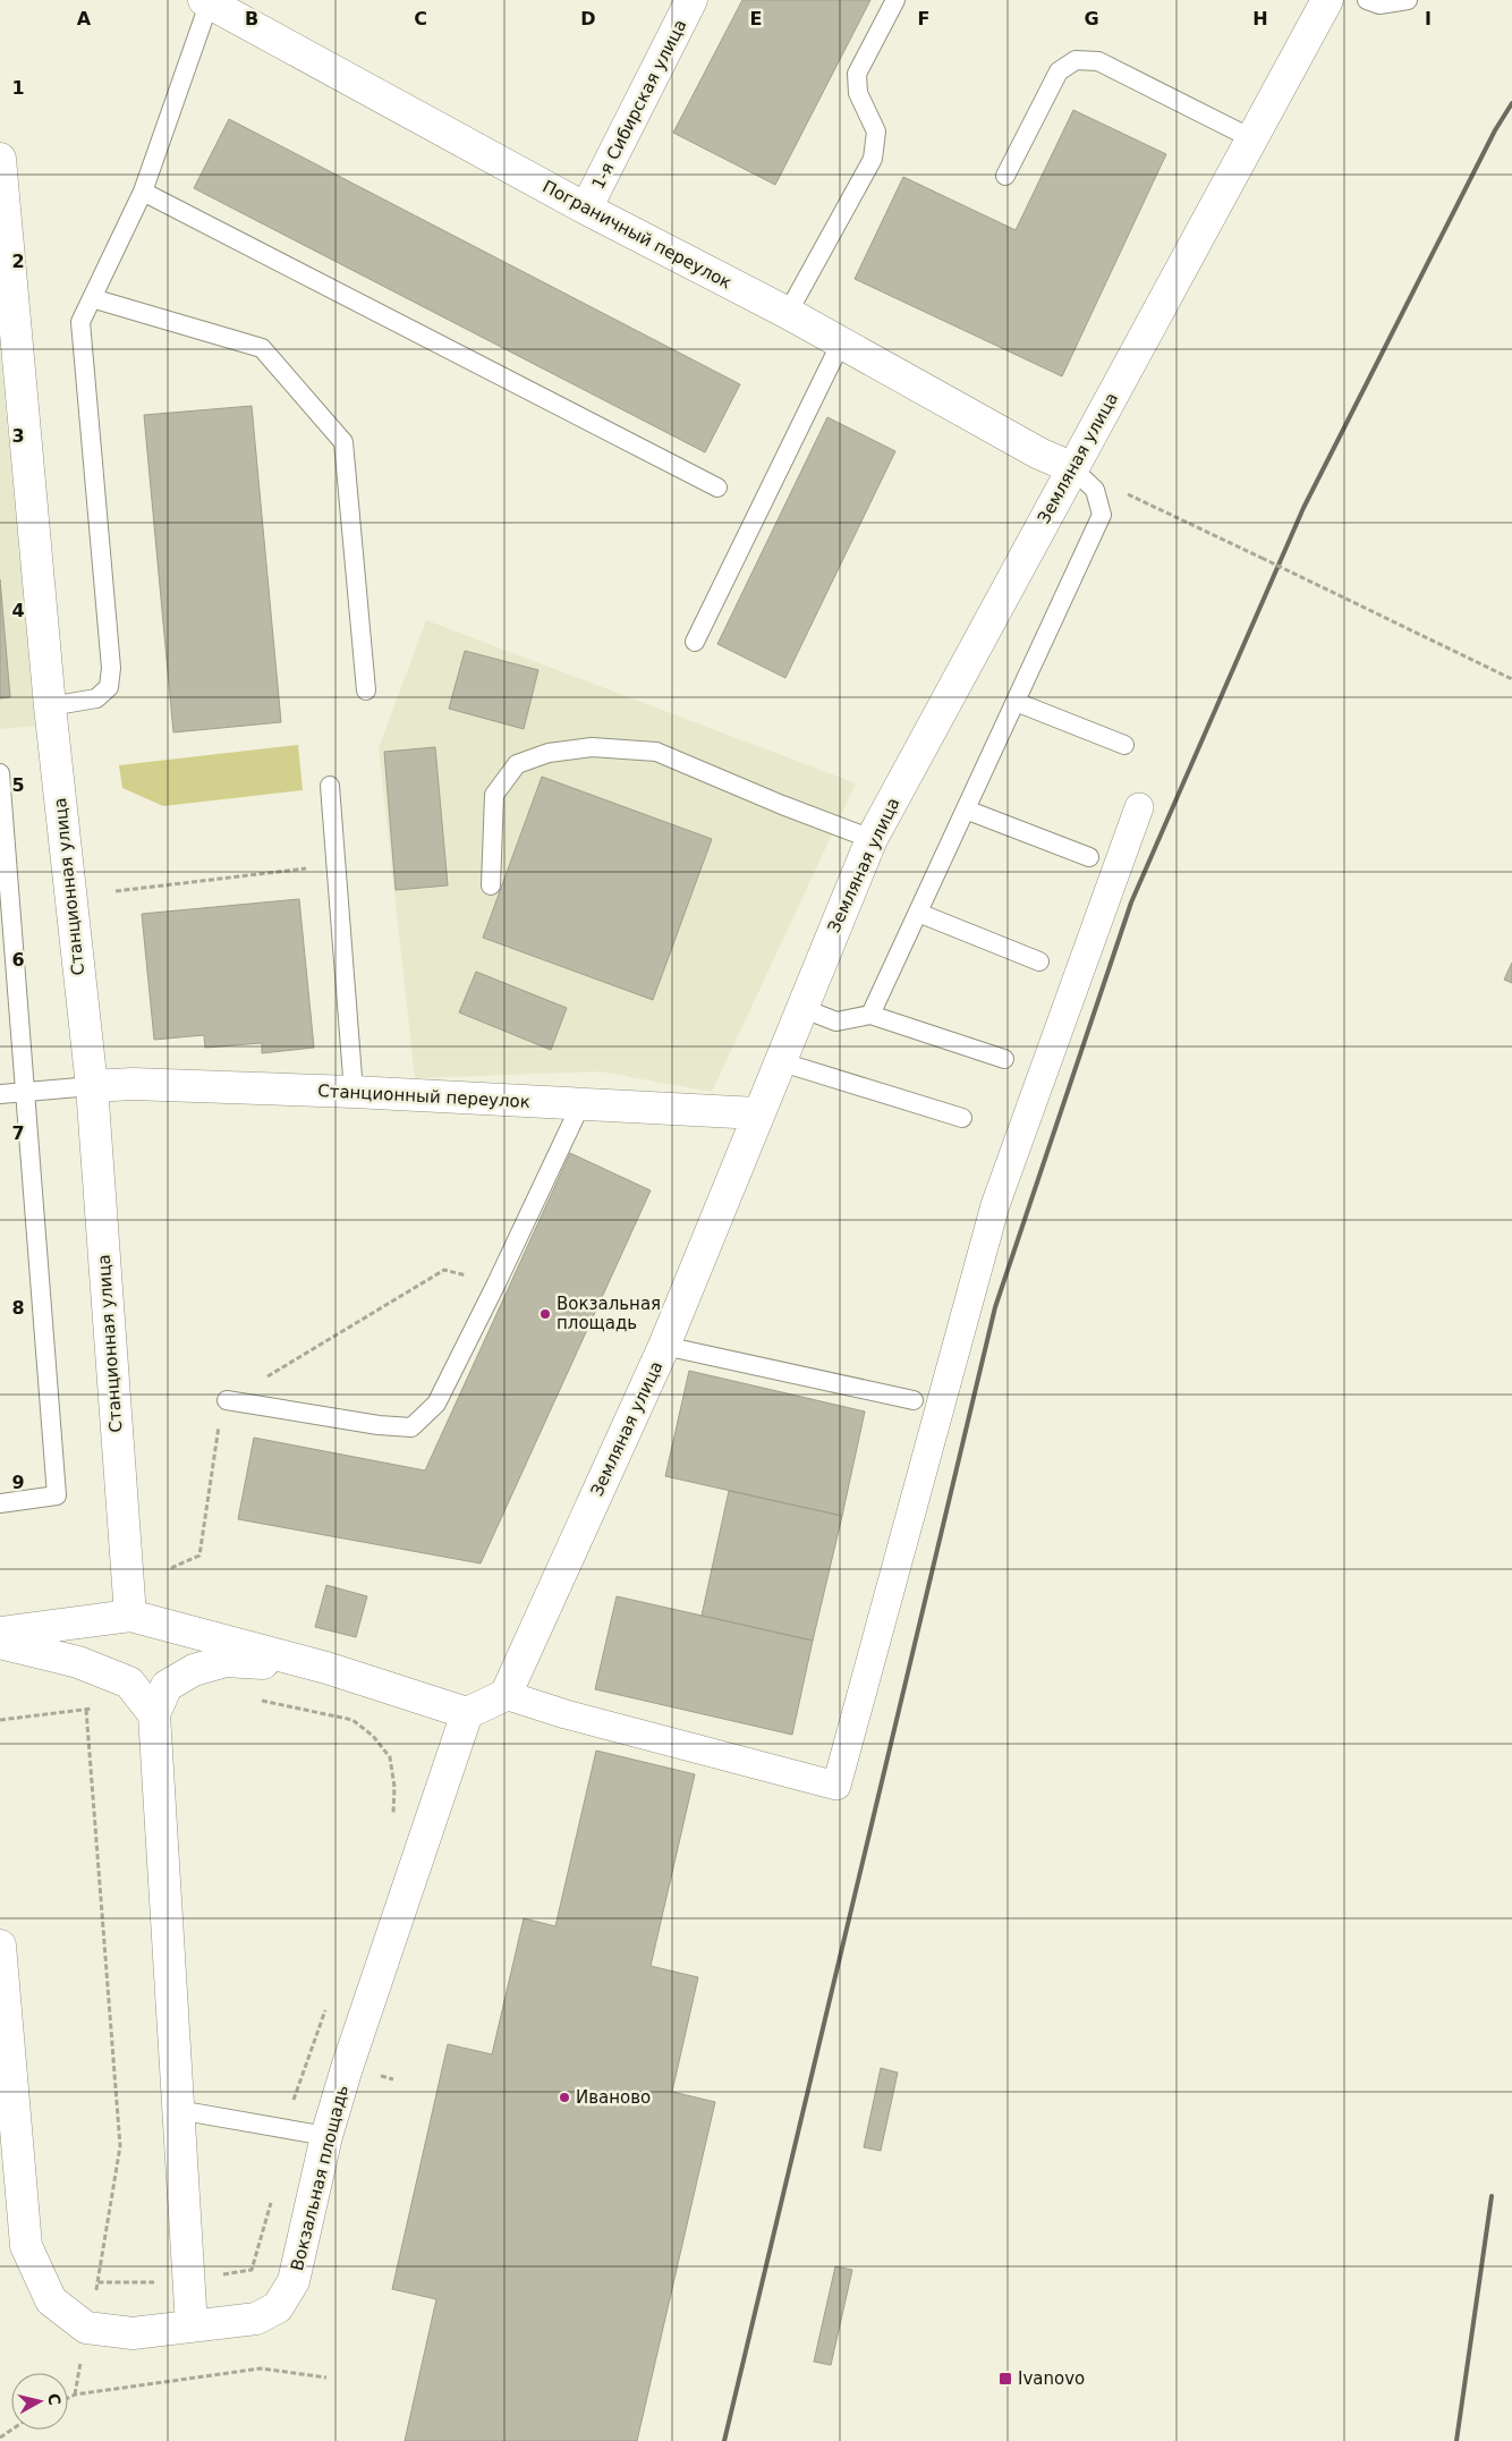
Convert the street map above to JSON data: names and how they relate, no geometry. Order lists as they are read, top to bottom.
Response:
{
  "streets": {
    "street": [
      "1-я Сибирская улица",
      "Пограничный переулок",
      "Земляная улица",
      "Станционная улица",
      "Станционный переулок",
      "Вокзальная площадь"
    ]
  },
  "crossings": [
    ["1-я Сибирская улица", "Пограничный переулок"],
    ["Пограничный переулок", "Земляная улица"],
    ["Земляная улица", "Станционный переулок"],
    ["Станционная улица", "Станционный переулок"]
  ],
  "places": {
    "other": ["Вокзальная площадь", "Иваново"],
    "transit": ["Ivanovo"]
  },
  "north": "right",
  "grid": {
    "columns": [
      "A",
      "B",
      "C",
      "D",
      "E",
      "F",
      "G",
      "H",
      "I"
    ],
    "rows": [
      "1",
      "2",
      "3",
      "4",
      "5",
      "6",
      "7",
      "8",
      "9"
    ]
  }
}
